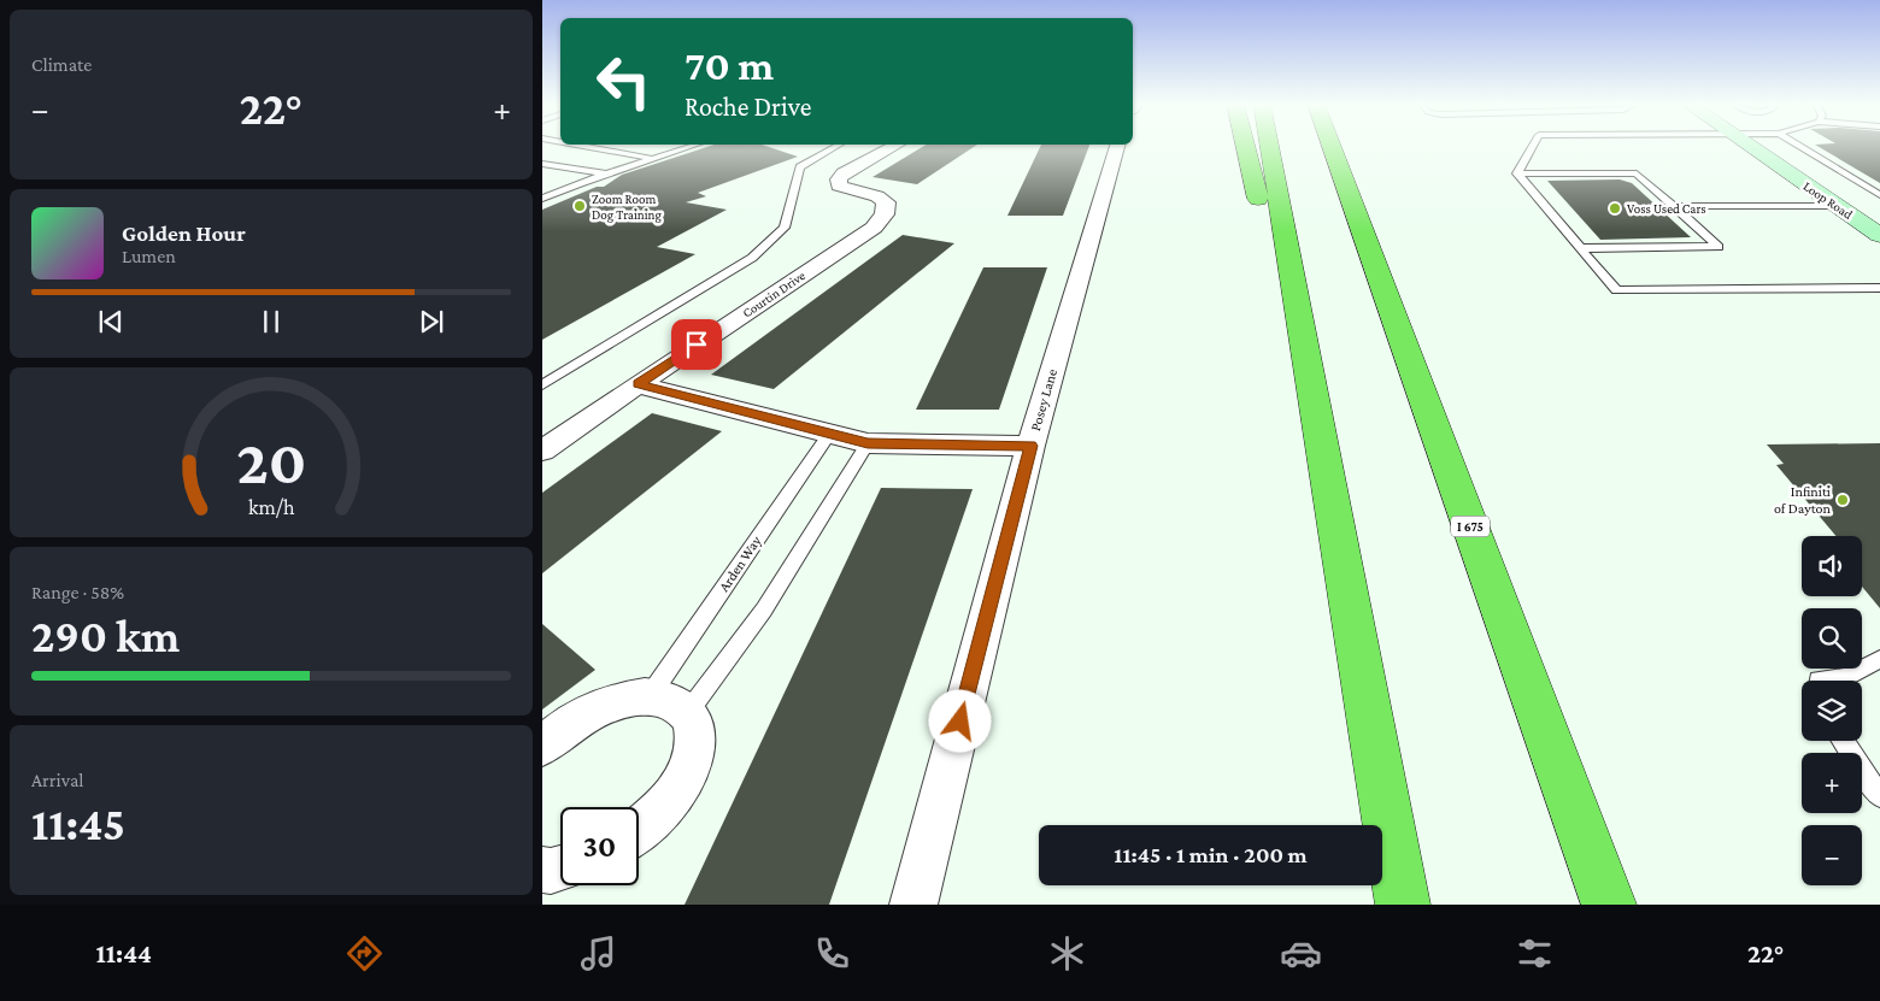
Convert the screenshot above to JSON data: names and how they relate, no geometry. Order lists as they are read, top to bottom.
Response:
{
  "streets": {
    "highway": ["I 675"],
    "street": ["Loop Road", "Courtin Drive", "Posey Lane"],
    "lane": ["Arden Way"]
  },
  "places": ["Zoom Room Dog Training", "Voss Used Cars", "Infiniti of Dayton"],
  "page": {
    "tile": [
      "Climate",
      ["Range · 58%", "290 km"],
      ["Arrival", "11:45"]
    ],
    "turn": ["70 m", "Roche Drive"],
    "heat": ["−", "22°", "+"],
    "song": ["Golden Hour", "Lumen"],
    "map_buttons": ["+", "−"],
    "limit": "30",
    "trip": "11:45 · 1 min · 200 m",
    "tabs": ["11:44", "22°"],
    "gauge": ["20", "km/h"]
  }
}
